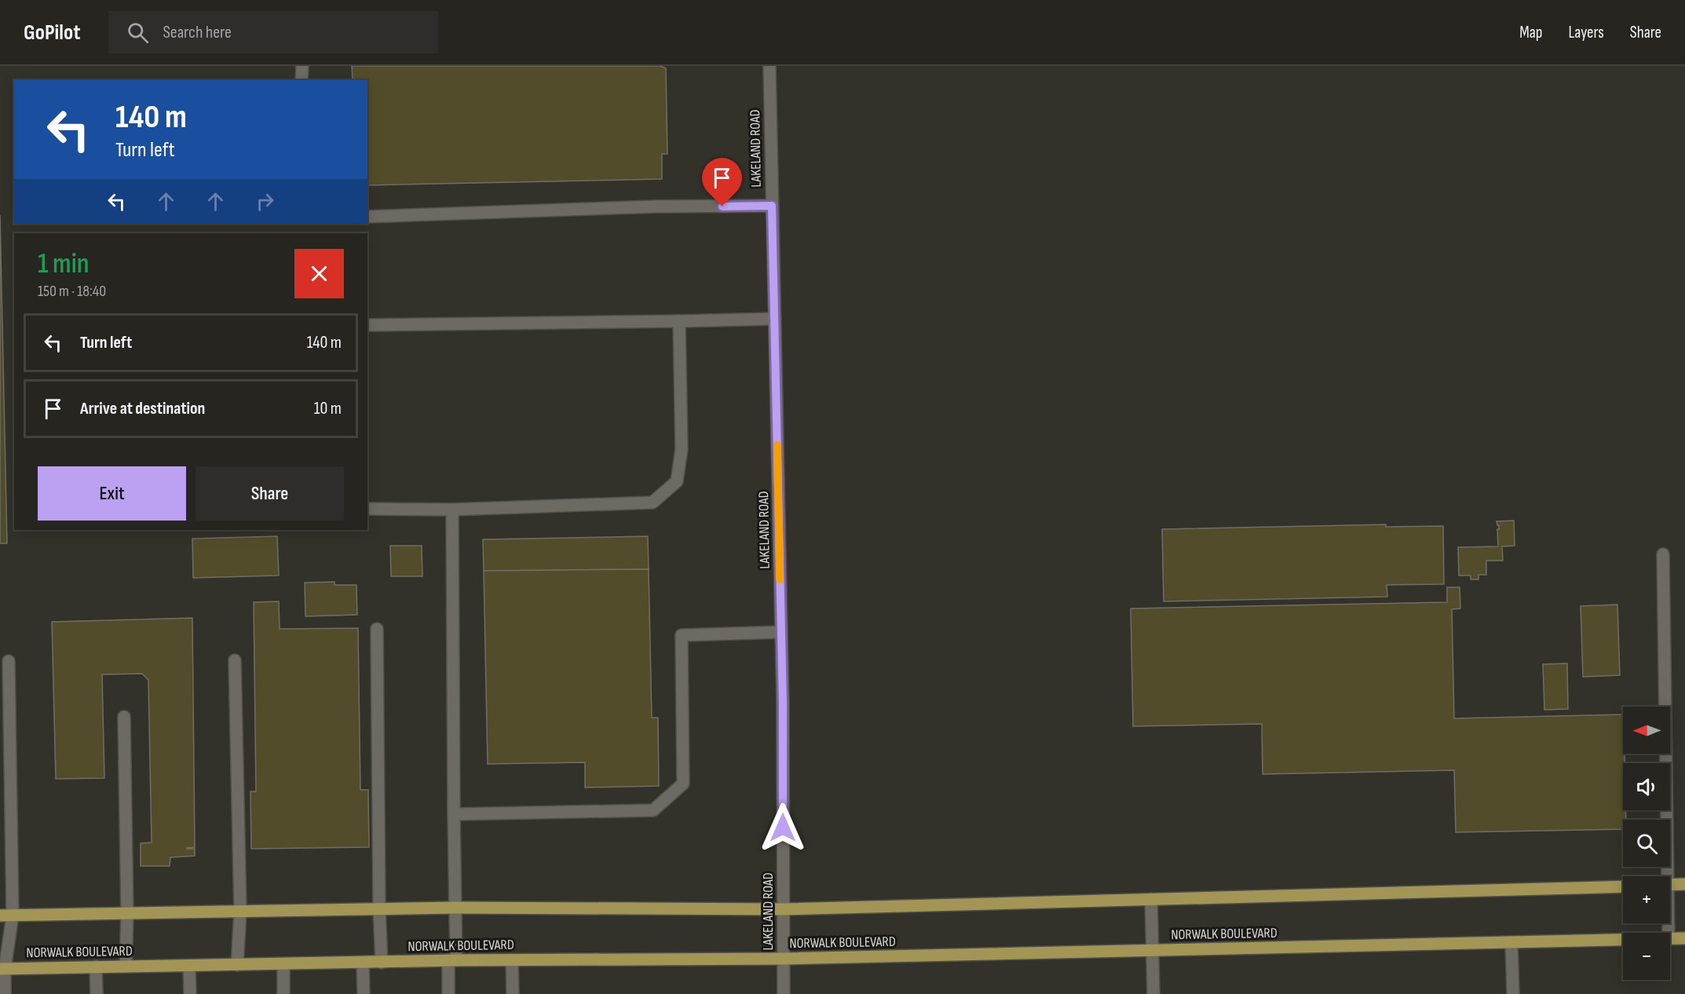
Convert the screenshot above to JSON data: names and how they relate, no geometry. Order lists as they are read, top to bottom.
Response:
{
  "streets": {
    "main road": ["NORWALK BOULEVARD"],
    "street": ["LAKELAND ROAD"]
  },
  "crossings": [
    ["LAKELAND ROAD", "NORWALK BOULEVARD"]
  ],
  "north": "left",
  "page": {
    "header": "GoPilot",
    "search": "Search here",
    "nav": ["Map", "Layers", "Share"],
    "turn": ["140 m", "Turn left"],
    "heading": ["1 min", "150 m · 18:40"],
    "list": [
      {
        "name": "Turn left",
        "value": "140 m"
      },
      {
        "name": "Arrive at destination",
        "value": "10 m"
      }
    ],
    "buttons": ["Exit", "Share"],
    "map_buttons": ["+", "−"]
  }
}
